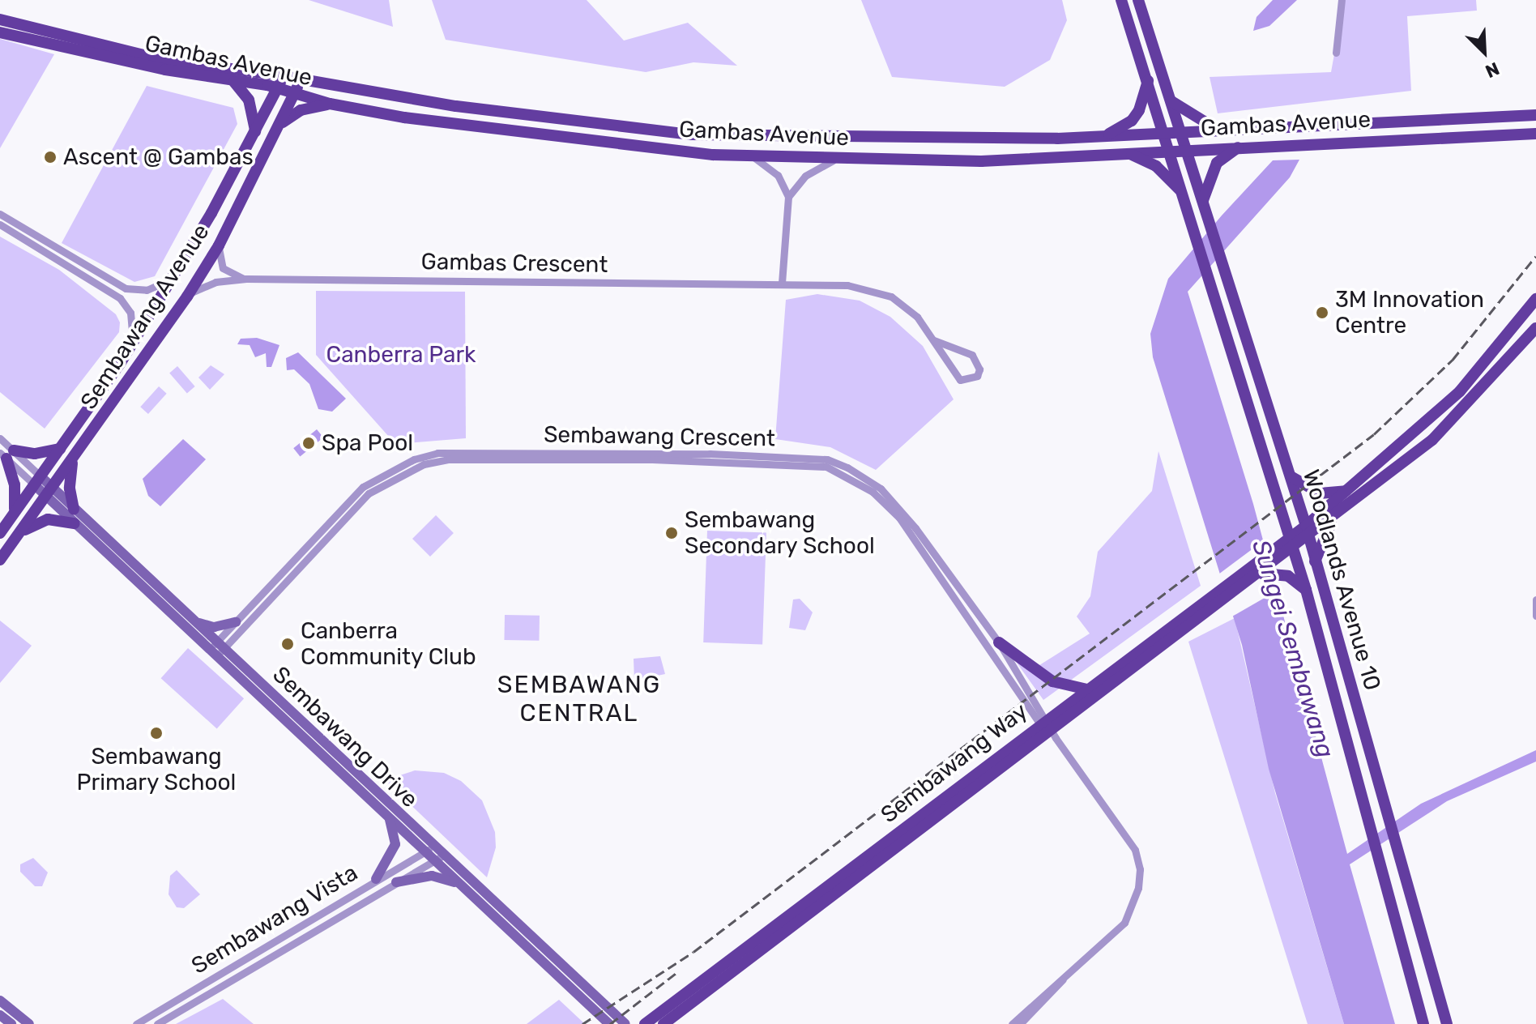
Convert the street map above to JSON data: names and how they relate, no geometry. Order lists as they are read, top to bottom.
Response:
{
  "streets": {
    "main road": [
      "Gambas Avenue",
      "Sembawang Avenue",
      "Woodlands Avenue 10",
      "Sembawang Drive",
      "Sembawang Way"
    ],
    "street": ["Gambas Crescent", "Sembawang Crescent", "Sembawang Vista"]
  },
  "crossings": [
    ["Gambas Avenue", "Sembawang Avenue"],
    ["Gambas Avenue", "Woodlands Avenue 10"],
    ["Gambas Crescent", "Sembawang Avenue"],
    ["Sembawang Avenue", "Sembawang Drive"],
    ["Sembawang Crescent", "Sembawang Drive"],
    ["Sembawang Crescent", "Sembawang Way"],
    ["Woodlands Avenue 10", "Sembawang Way"],
    ["Sembawang Drive", "Sembawang Vista"]
  ],
  "districts": ["SEMBAWANG CENTRAL"],
  "water": ["Sungei Sembawang"],
  "parks": ["Canberra Park"],
  "places": [
    "Ascent @ Gambas",
    "3M Innovation Centre",
    "Spa Pool",
    "Sembawang Secondary School",
    "Canberra Community Club",
    "Sembawang Primary School"
  ],
  "north": "bottom right"
}
